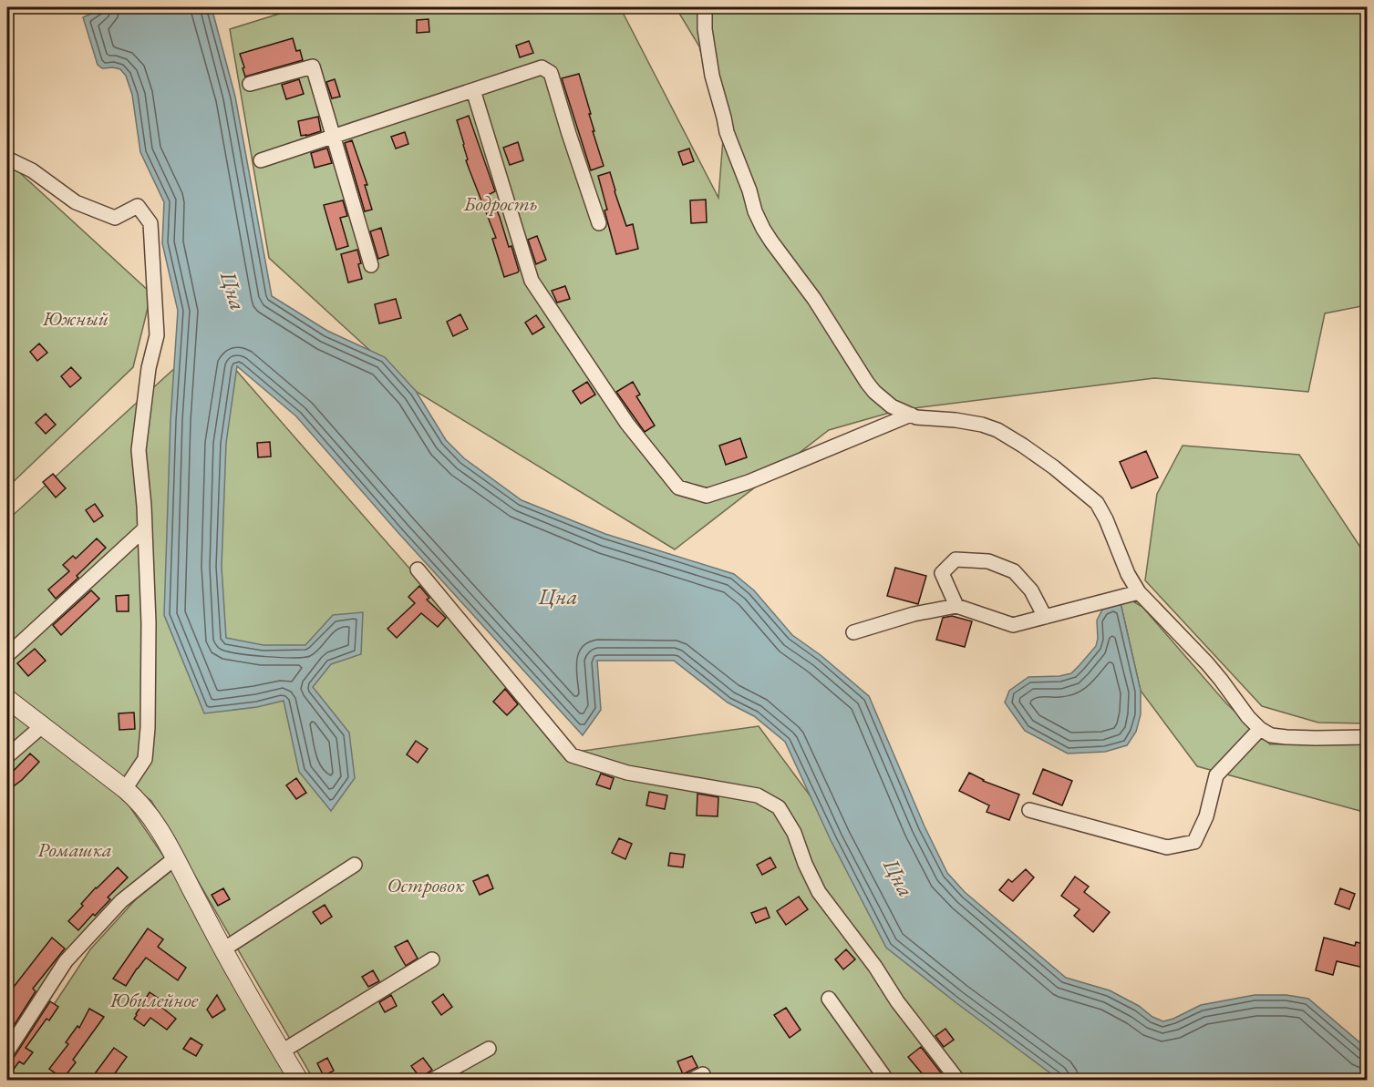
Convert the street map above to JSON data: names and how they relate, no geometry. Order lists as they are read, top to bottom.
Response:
{
  "water": ["Цна"],
  "parks": [
    "Бодрость",
    "Южный",
    "Ромашка",
    "Островок",
    "Юбилейное"
  ]
}
